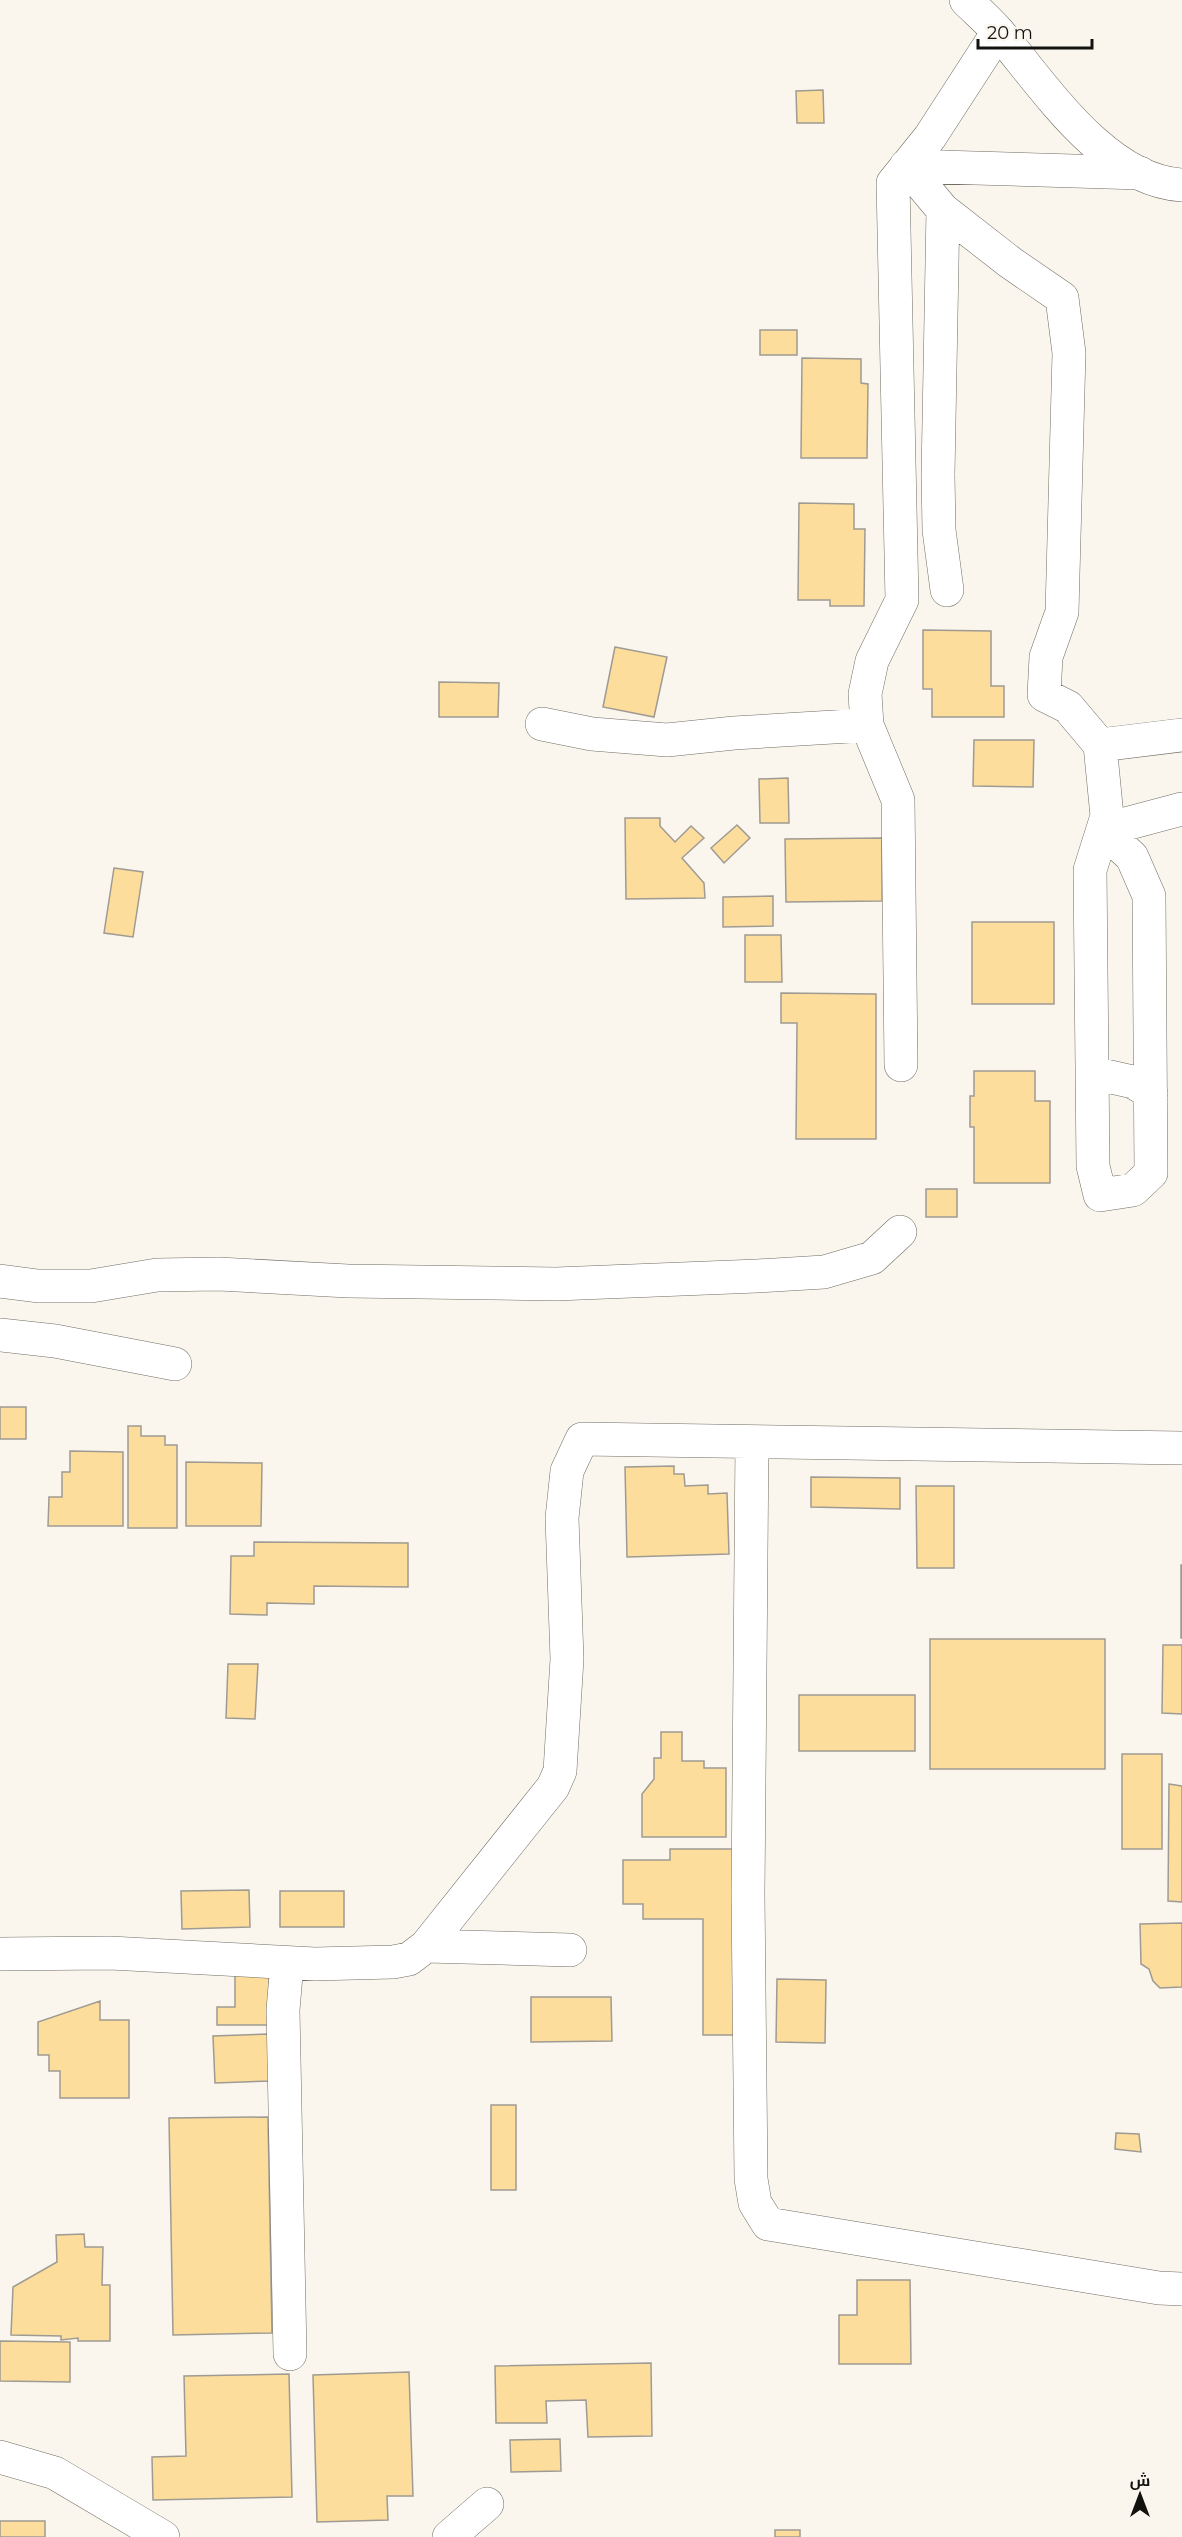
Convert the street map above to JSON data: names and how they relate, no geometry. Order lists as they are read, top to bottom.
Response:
{
  "scale_bar": "20 m",
  "north": "top"
}
